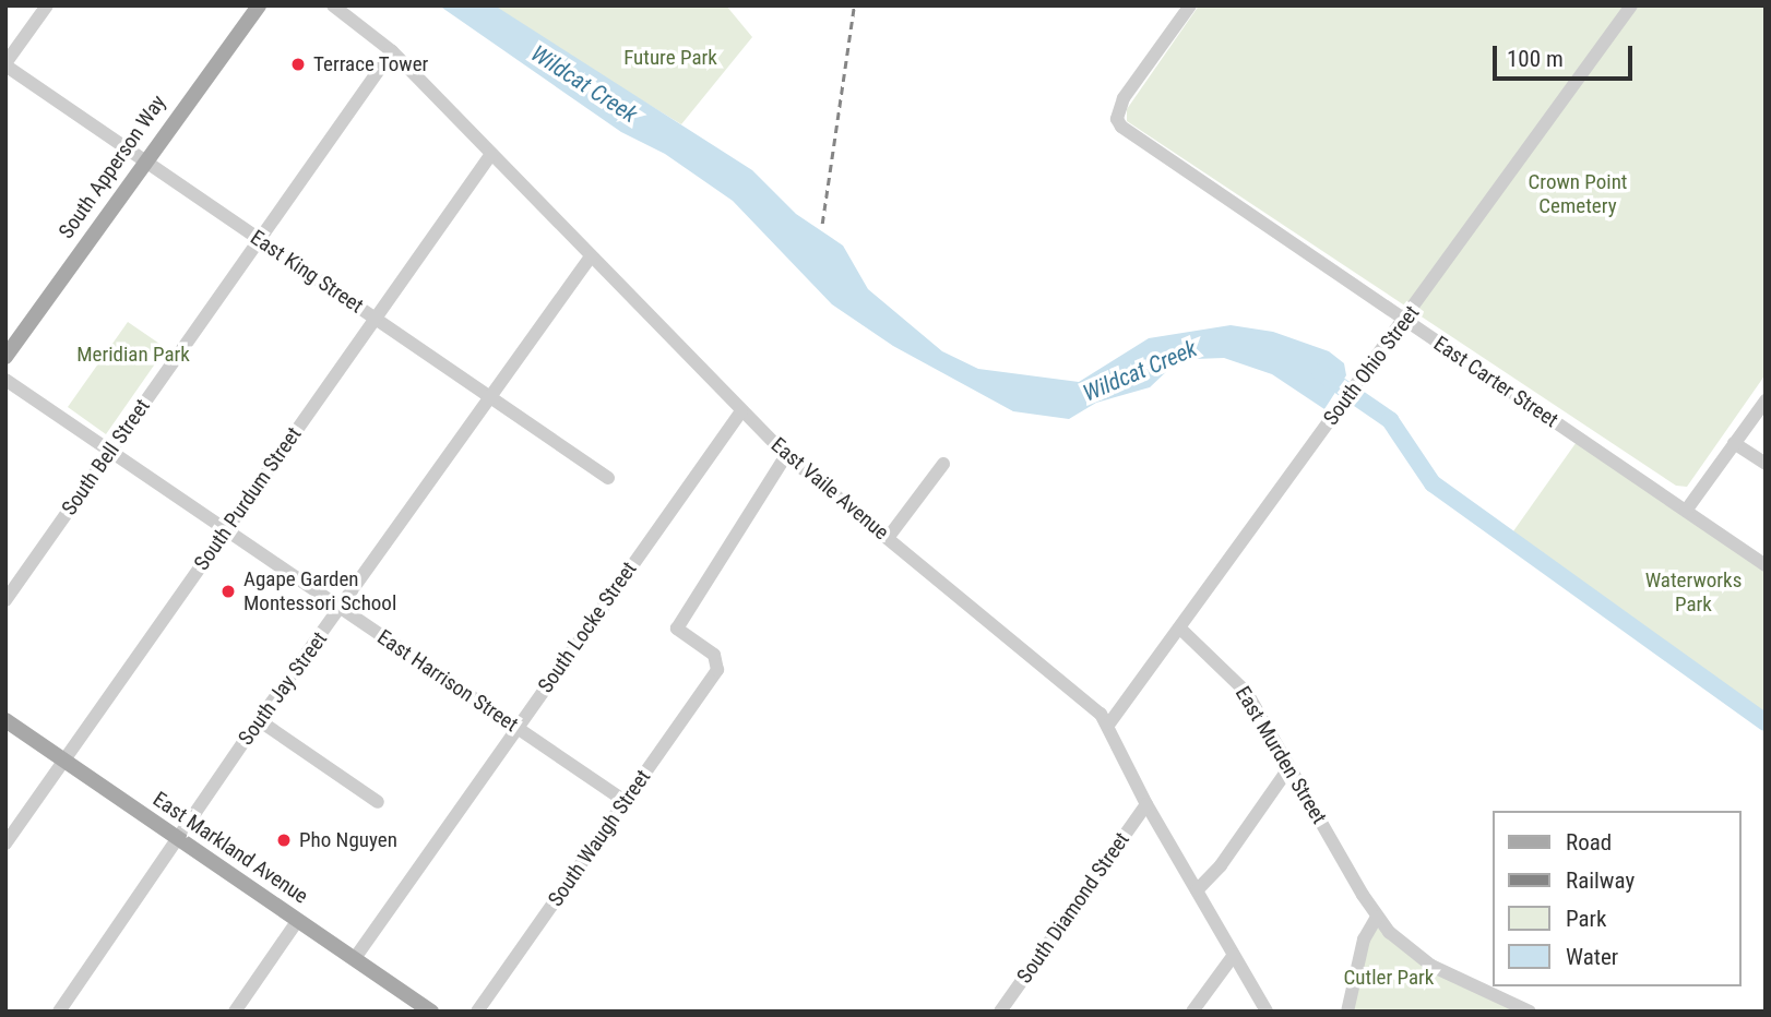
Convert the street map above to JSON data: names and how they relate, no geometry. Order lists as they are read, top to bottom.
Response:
{
  "streets": {
    "main road": ["South Apperson Way", "East Markland Avenue"],
    "street": [
      "East King Street",
      "South Ohio Street",
      "East Carter Street",
      "South Bell Street",
      "East Vaile Avenue",
      "South Purdum Street",
      "South Locke Street",
      "East Harrison Street",
      "South Jay Street",
      "East Murden Street",
      "South Waugh Street",
      "South Diamond Street"
    ]
  },
  "crossings": [
    ["South Apperson Way", "East King Street"],
    ["East King Street", "South Bell Street"],
    ["East King Street", "South Purdum Street"],
    ["East King Street", "South Jay Street"],
    ["South Ohio Street", "East Carter Street"],
    ["South Ohio Street", "East Vaile Avenue"],
    ["South Ohio Street", "East Murden Street"],
    ["South Bell Street", "East Vaile Avenue"],
    ["South Bell Street", "East Harrison Street"],
    ["East Vaile Avenue", "South Purdum Street"],
    ["East Vaile Avenue", "South Locke Street"],
    ["East Vaile Avenue", "South Jay Street"],
    ["East Vaile Avenue", "South Waugh Street"],
    ["East Vaile Avenue", "South Diamond Street"],
    ["South Purdum Street", "East Harrison Street"],
    ["South Purdum Street", "East Markland Avenue"],
    ["South Locke Street", "East Harrison Street"],
    ["South Locke Street", "East Markland Avenue"],
    ["East Harrison Street", "South Jay Street"],
    ["East Harrison Street", "South Waugh Street"],
    ["South Jay Street", "East Markland Avenue"]
  ],
  "water": ["Wildcat Creek"],
  "parks": [
    "Future Park",
    "Crown Point Cemetery",
    "Meridian Park",
    "Waterworks Park",
    "Cutler Park"
  ],
  "places": ["Terrace Tower", "Agape Garden Montessori School", "Pho Nguyen"],
  "legend": [
    "Road",
    "Railway",
    "Park",
    "Water"
  ],
  "scale_bar": "100 m"
}
